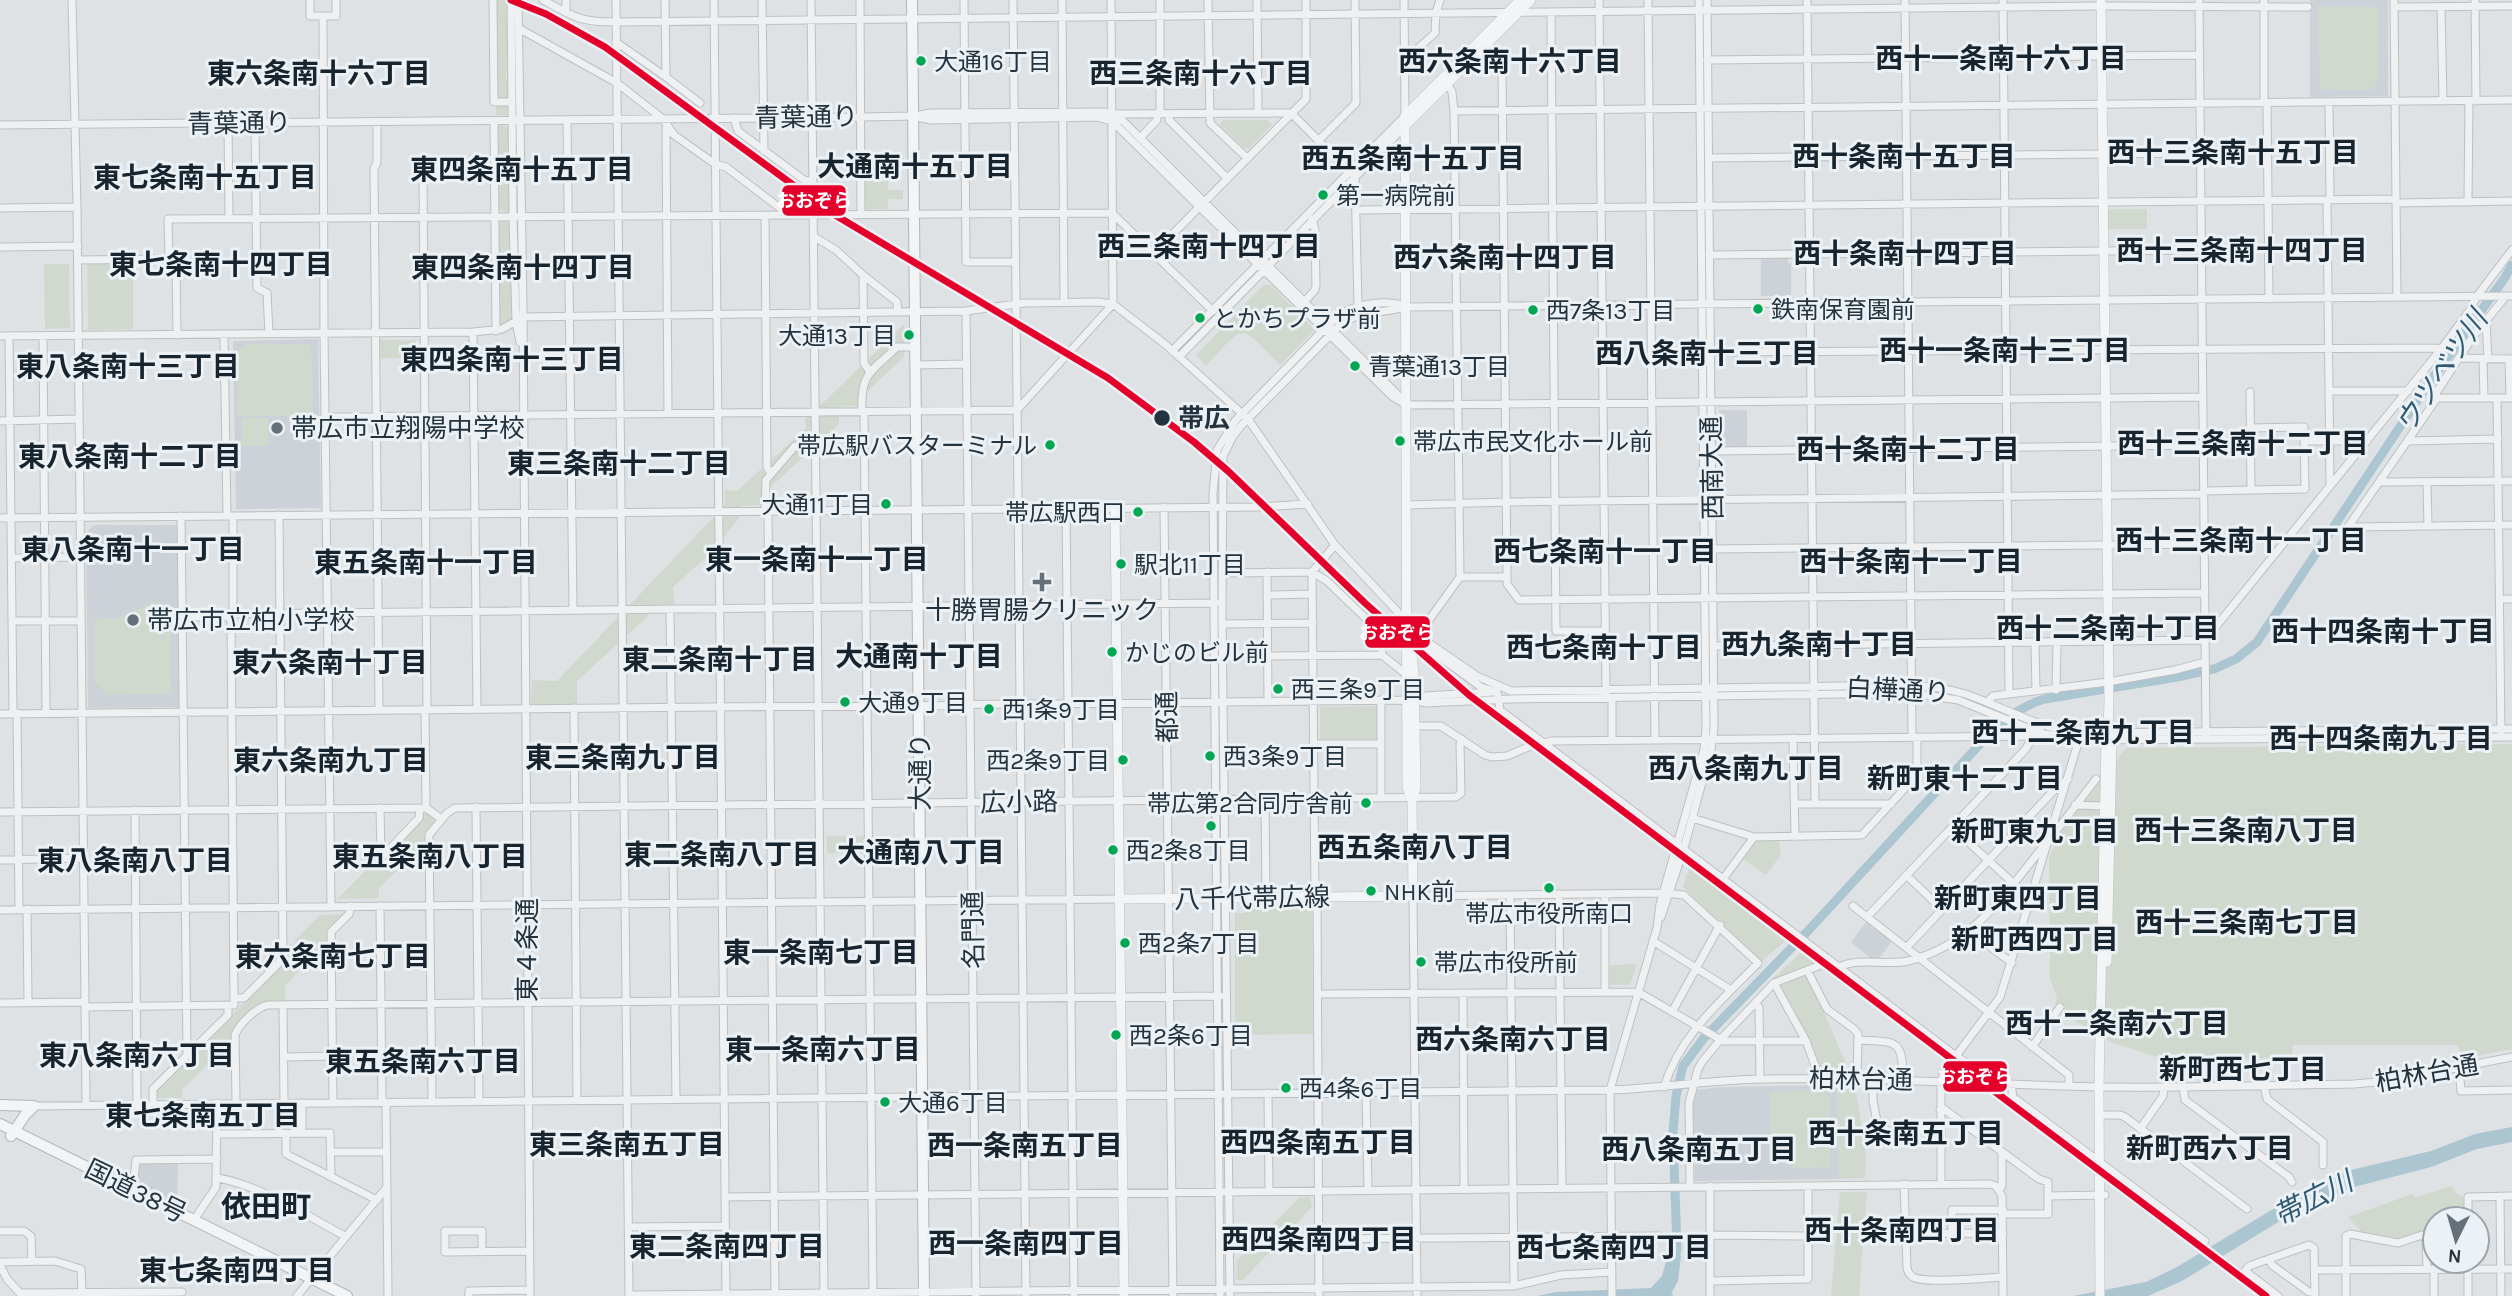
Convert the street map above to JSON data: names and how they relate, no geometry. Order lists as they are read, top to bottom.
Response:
{
  "streets": {
    "highway": ["大通り", "国道38号"],
    "main road": ["八千代帯広線"],
    "street": [
      "青葉通り",
      "西南大通",
      "白樺通り",
      "都通",
      "広小路",
      "名門通",
      "東４条通",
      "柏林台通"
    ]
  },
  "crossings": [
    ["青葉通り", "大通り"],
    ["青葉通り", "東４条通"],
    ["西南大通", "白樺通り"],
    ["西南大通", "柏林台通"],
    ["都通", "広小路"],
    ["都通", "八千代帯広線"],
    ["都通", "柏林台通"],
    ["大通り", "広小路"],
    ["大通り", "柏林台通"],
    ["広小路", "名門通"],
    ["広小路", "東４条通"],
    ["名門通", "柏林台通"],
    ["東４条通", "柏林台通"]
  ],
  "districts": [
    "西十一条南十六丁目",
    "西六条南十六丁目",
    "東六条南十六丁目",
    "西三条南十六丁目",
    "西十三条南十五丁目",
    "西十条南十五丁目",
    "西五条南十五丁目",
    "大通南十五丁目",
    "東四条南十五丁目",
    "東七条南十五丁目",
    "西三条南十四丁目",
    "西十三条南十四丁目",
    "西十条南十四丁目",
    "西六条南十四丁目",
    "東七条南十四丁目",
    "東四条南十四丁目",
    "西十一条南十三丁目",
    "西八条南十三丁目",
    "東四条南十三丁目",
    "東八条南十三丁目",
    "西十三条南十二丁目",
    "西十条南十二丁目",
    "東八条南十二丁目",
    "東三条南十二丁目",
    "西十三条南十一丁目",
    "東八条南十一丁目",
    "西七条南十一丁目",
    "東一条南十一丁目",
    "西十条南十一丁目",
    "東五条南十一丁目",
    "西十二条南十丁目",
    "西十四条南十丁目",
    "西九条南十丁目",
    "西七条南十丁目",
    "大通南十丁目",
    "東二条南十丁目",
    "東六条南十丁目",
    "西十二条南九丁目",
    "西十四条南九丁目",
    "東三条南九丁目",
    "東六条南九丁目",
    "西八条南九丁目",
    "新町東十二丁目",
    "西十三条南八丁目",
    "新町東九丁目",
    "西五条南八丁目",
    "大通南八丁目",
    "東二条南八丁目",
    "東五条南八丁目",
    "東八条南八丁目",
    "新町東四丁目",
    "西十三条南七丁目",
    "新町西四丁目",
    "東一条南七丁目",
    "東六条南七丁目",
    "西十二条南六丁目",
    "西六条南六丁目",
    "東一条南六丁目",
    "東八条南六丁目",
    "東五条南六丁目",
    "新町西七丁目",
    "東七条南五丁目",
    "西十条南五丁目",
    "西四条南五丁目",
    "東三条南五丁目",
    "西一条南五丁目",
    "新町西六丁目",
    "西八条南五丁目",
    "依田町",
    "西十条南四丁目",
    "西四条南四丁目",
    "西一条南四丁目",
    "東二条南四丁目",
    "西七条南四丁目",
    "東七条南四丁目"
  ],
  "water": ["ウツベツ川", "帯広川"],
  "places": {
    "other": [
      "大通16丁目",
      "第一病院前",
      "鉄南保育園前",
      "西7条13丁目",
      "とかちプラザ前",
      "大通13丁目",
      "青葉通13丁目",
      "帯広",
      "帯広市立翔陽中学校",
      "帯広市民文化ホール前",
      "帯広駅バスターミナル",
      "大通11丁目",
      "帯広駅西口",
      "駅北11丁目",
      "帯広市立柏小学校",
      "かじのビル前",
      "西三条9丁目",
      "大通9丁目",
      "西1条9丁目",
      "西3条9丁目",
      "西2条9丁目",
      "帯広第2合同庁舎前",
      "西2条8丁目",
      "帯広市役所南口",
      "NHK前",
      "西2条7丁目",
      "帯広市役所前",
      "西2条6丁目",
      "西4条6丁目",
      "大通6丁目"
    ],
    "health": ["十勝胃腸クリニック"]
  },
  "lines": ["transit line おおぞら"],
  "north": "bottom"
}
